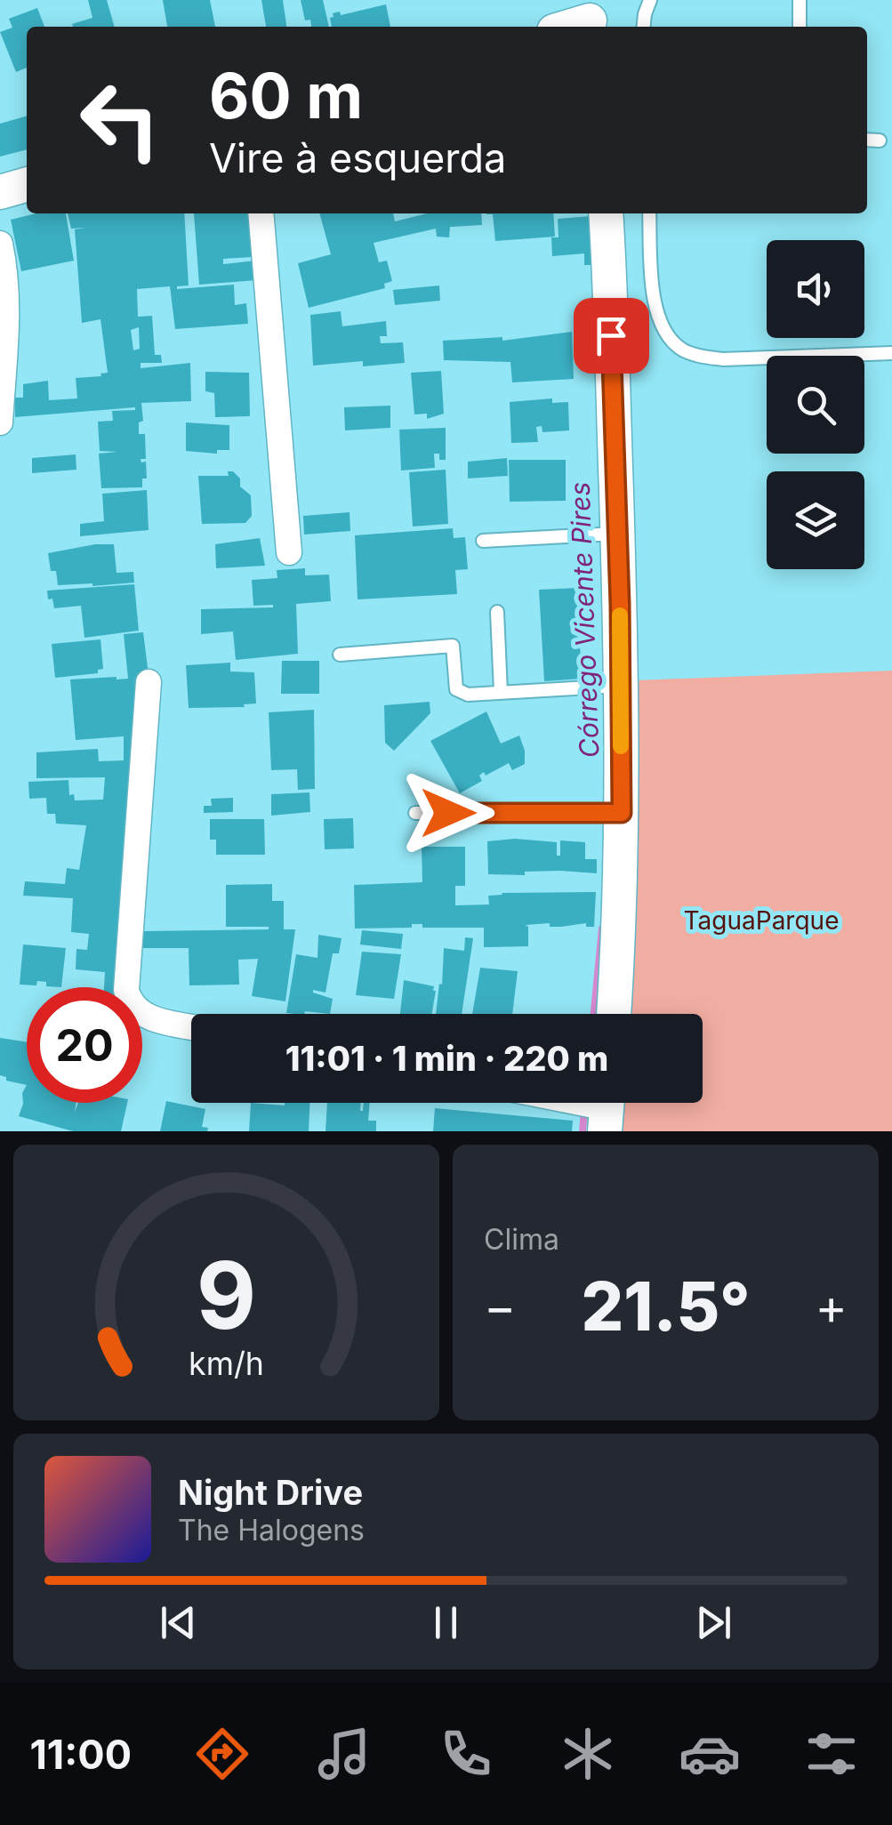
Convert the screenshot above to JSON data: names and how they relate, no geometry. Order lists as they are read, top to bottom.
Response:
{
  "water": ["Córrego Vicente Pires"],
  "parks": ["TaguaParque"],
  "page": {
    "turn": ["60 m", "Vire à esquerda"],
    "limit": "20",
    "trip": "11:01 · 1 min · 220 m",
    "tile": "Clima",
    "heat": ["−", "21.5°", "+"],
    "song": ["Night Drive", "The Halogens"],
    "tabs": "11:00",
    "gauge": ["9", "km/h"]
  }
}
